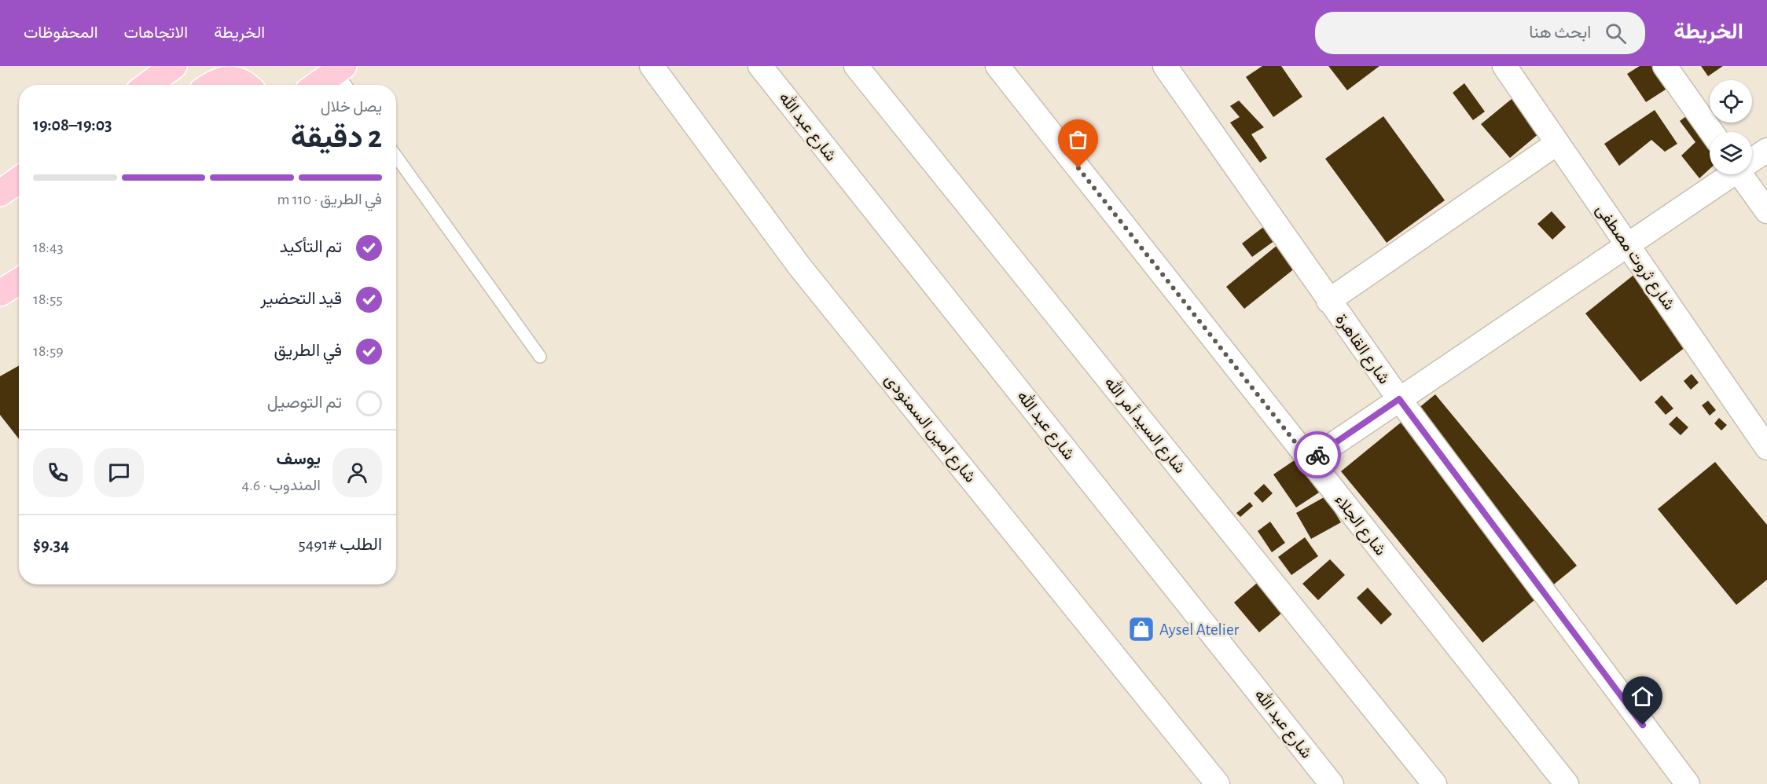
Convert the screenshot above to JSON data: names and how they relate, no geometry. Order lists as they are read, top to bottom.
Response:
{
  "streets": {
    "street": [
      "شارع عبد الله",
      "شارع ثروت مصطفى",
      "شارع القاهرة",
      "شارع السيد أمر الله",
      "شارع امين السمنودى",
      "شارع الجلاء"
    ]
  },
  "places": {
    "shop": ["Aysel Atelier"]
  },
  "page": {
    "header": "الخريطة",
    "search": "ابحث هنا",
    "nav": ["الخريطة", "الاتجاهات", "المحفوظات"],
    "heading": ["2 دقيقة", "يصل خلال", "19:03–19:08"],
    "panel": [
      "يوسف",
      "المندوب · 4.6",
      "الطلب #5491",
      "$9.34"
    ],
    "bar": "في الطريق · 110 m",
    "list": [
      ["تم التأكيد", "18:43"],
      ["قيد التحضير", "18:55"],
      ["في الطريق", "18:59"],
      "تم التوصيل"
    ]
  }
}
